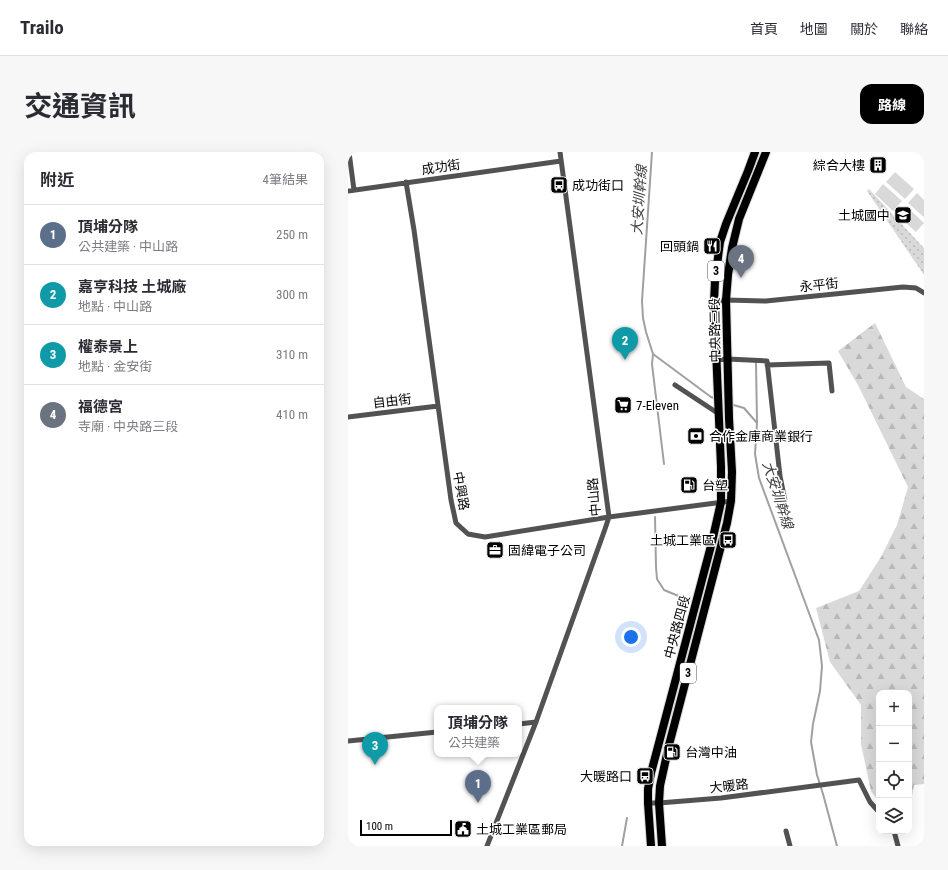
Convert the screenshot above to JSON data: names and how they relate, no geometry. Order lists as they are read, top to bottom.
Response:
{
  "streets": {
    "main road": ["3", "中央路三段", "中央路四段"],
    "street": [
      "成功街",
      "永平街",
      "自由街",
      "中興路",
      "中山路",
      "大暖路"
    ]
  },
  "crossings": [
    ["成功街", "中興路"],
    ["成功街", "中山路"],
    ["永平街", "中央路三段"],
    ["中央路三段", "中央路四段"],
    ["自由街", "中興路"],
    ["中興路", "中山路"],
    ["中興路", "中央路四段"],
    ["中央路四段", "大暖路"]
  ],
  "water": ["大安圳幹線"],
  "places": {
    "building": ["綜合大樓"],
    "bus stop": ["成功街口", "土城工業區", "大暖路口"],
    "school or university": ["土城國中"],
    "restaurant": ["回頭鍋"],
    "supermarket": ["7-Eleven"],
    "bank": ["合作金庫商業銀行"],
    "fuel station": ["台塑", "台灣中油"],
    "office": ["固緯電子公司"],
    "public building": ["土城工業區郵局"]
  },
  "scale_bar": "100 m",
  "page": {
    "header": "Trailo",
    "nav": [
      "首頁",
      "地圖",
      "關於",
      "聯絡"
    ],
    "title": "交通資訊",
    "buttons": "路線",
    "heading": ["附近", "4筆結果"],
    "list": [
      {
        "mark": "1",
        "name": "頂埔分隊",
        "note": "公共建築 · 中山路",
        "value": "250 m"
      },
      {
        "mark": "2",
        "name": "嘉亨科技 土城廠",
        "note": "地點 · 中山路",
        "value": "300 m"
      },
      {
        "mark": "3",
        "name": "權泰景上",
        "note": "地點 · 金安街",
        "value": "310 m"
      },
      {
        "mark": "4",
        "name": "福德宮",
        "note": "寺廟 · 中央路三段",
        "value": "410 m"
      }
    ],
    "pins": [
      "4",
      "2",
      "3",
      "1"
    ],
    "map_buttons": ["+", "−"],
    "popup": ["頂埔分隊", "公共建築"],
    "scale": "100 m"
  }
}
